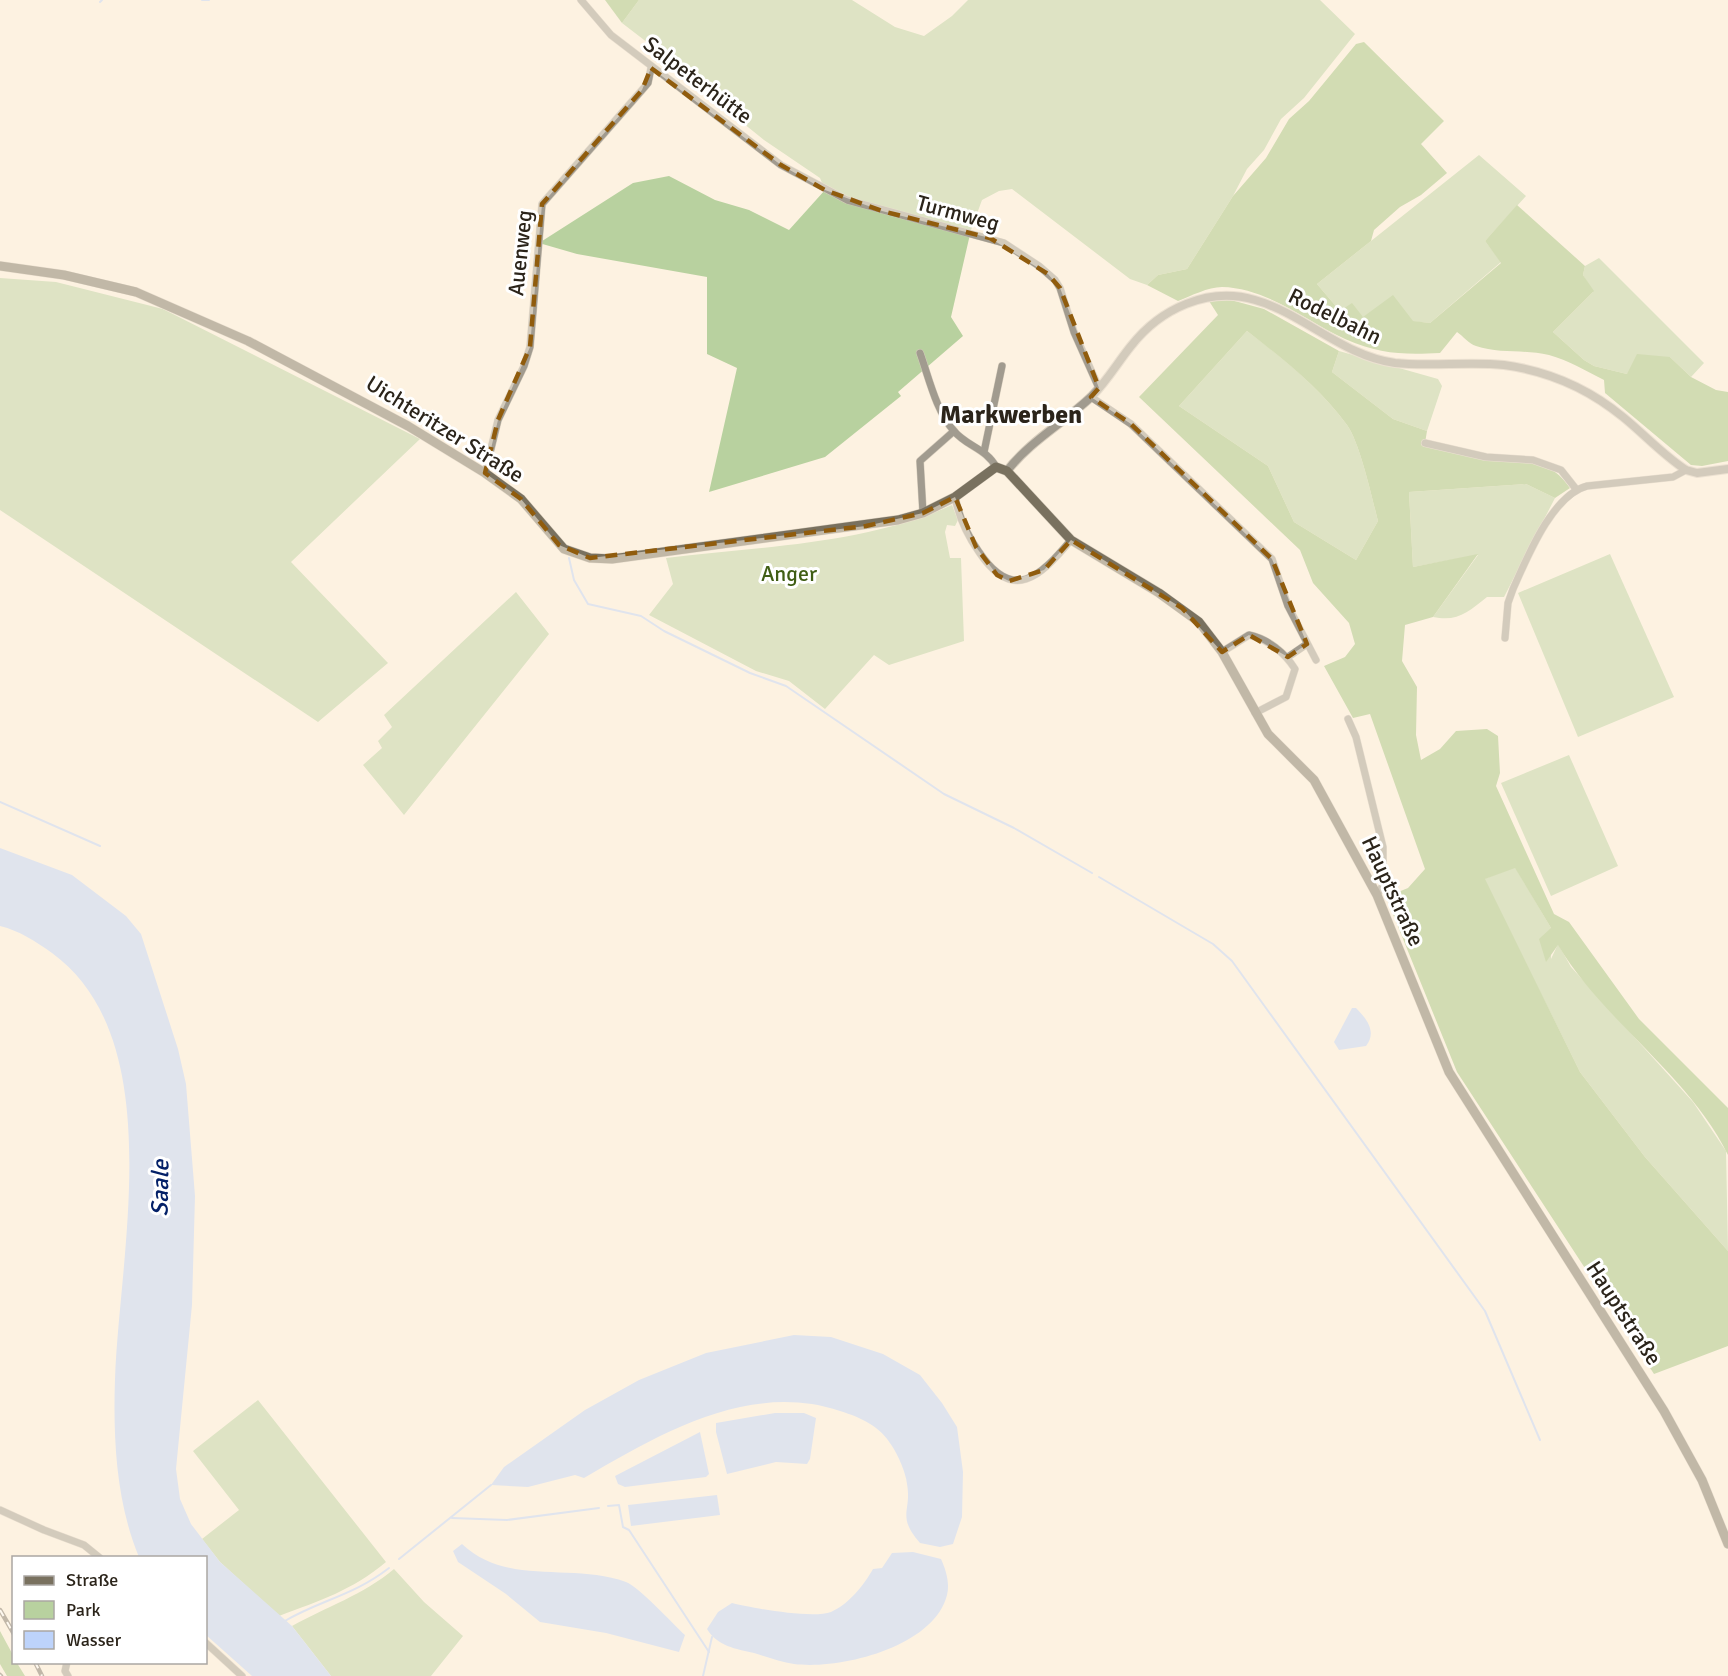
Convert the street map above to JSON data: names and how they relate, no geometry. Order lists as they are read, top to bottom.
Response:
{
  "streets": {
    "main road": ["Uichteritzer Straße", "Hauptstraße"],
    "street": [
      "Salpeterhütte",
      "Turmweg",
      "Auenweg",
      "Rodelbahn"
    ]
  },
  "crossings": [
    ["Salpeterhütte", "Turmweg"],
    ["Salpeterhütte", "Auenweg"],
    ["Turmweg", "Rodelbahn"],
    ["Auenweg", "Uichteritzer Straße"],
    ["Rodelbahn", "Hauptstraße"],
    ["Uichteritzer Straße", "Hauptstraße"]
  ],
  "districts": ["Markwerben"],
  "water": ["Saale"],
  "parks": ["Anger"],
  "legend": ["Straße", "Park", "Wasser"]
}
